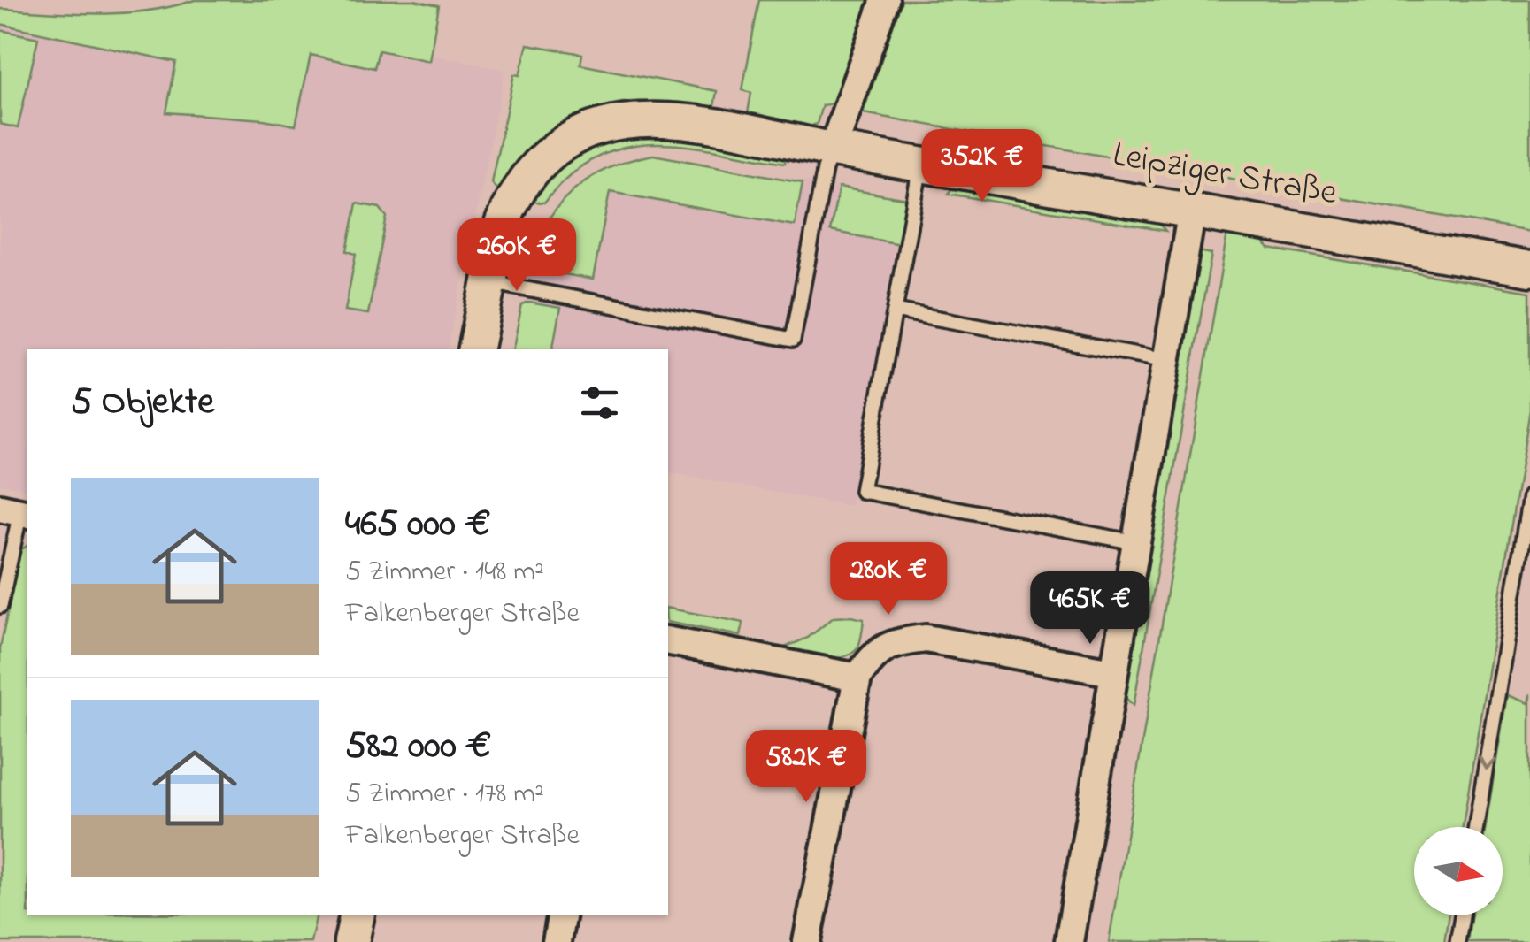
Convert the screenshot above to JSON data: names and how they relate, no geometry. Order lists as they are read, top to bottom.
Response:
{
  "streets": {
    "street": ["Leipziger Straße"]
  },
  "north": "right",
  "page": {
    "price": [
      "352K €",
      "260K €",
      "280K €",
      "465K €",
      "582K €"
    ],
    "heading": "5 Objekte",
    "list": [
      {
        "name": "465 000 €",
        "note": "5 Zimmer · 148 m² · Falkenberger Straße"
      },
      {
        "name": "582 000 €",
        "note": "5 Zimmer · 178 m² · Falkenberger Straße"
      }
    ]
  }
}
